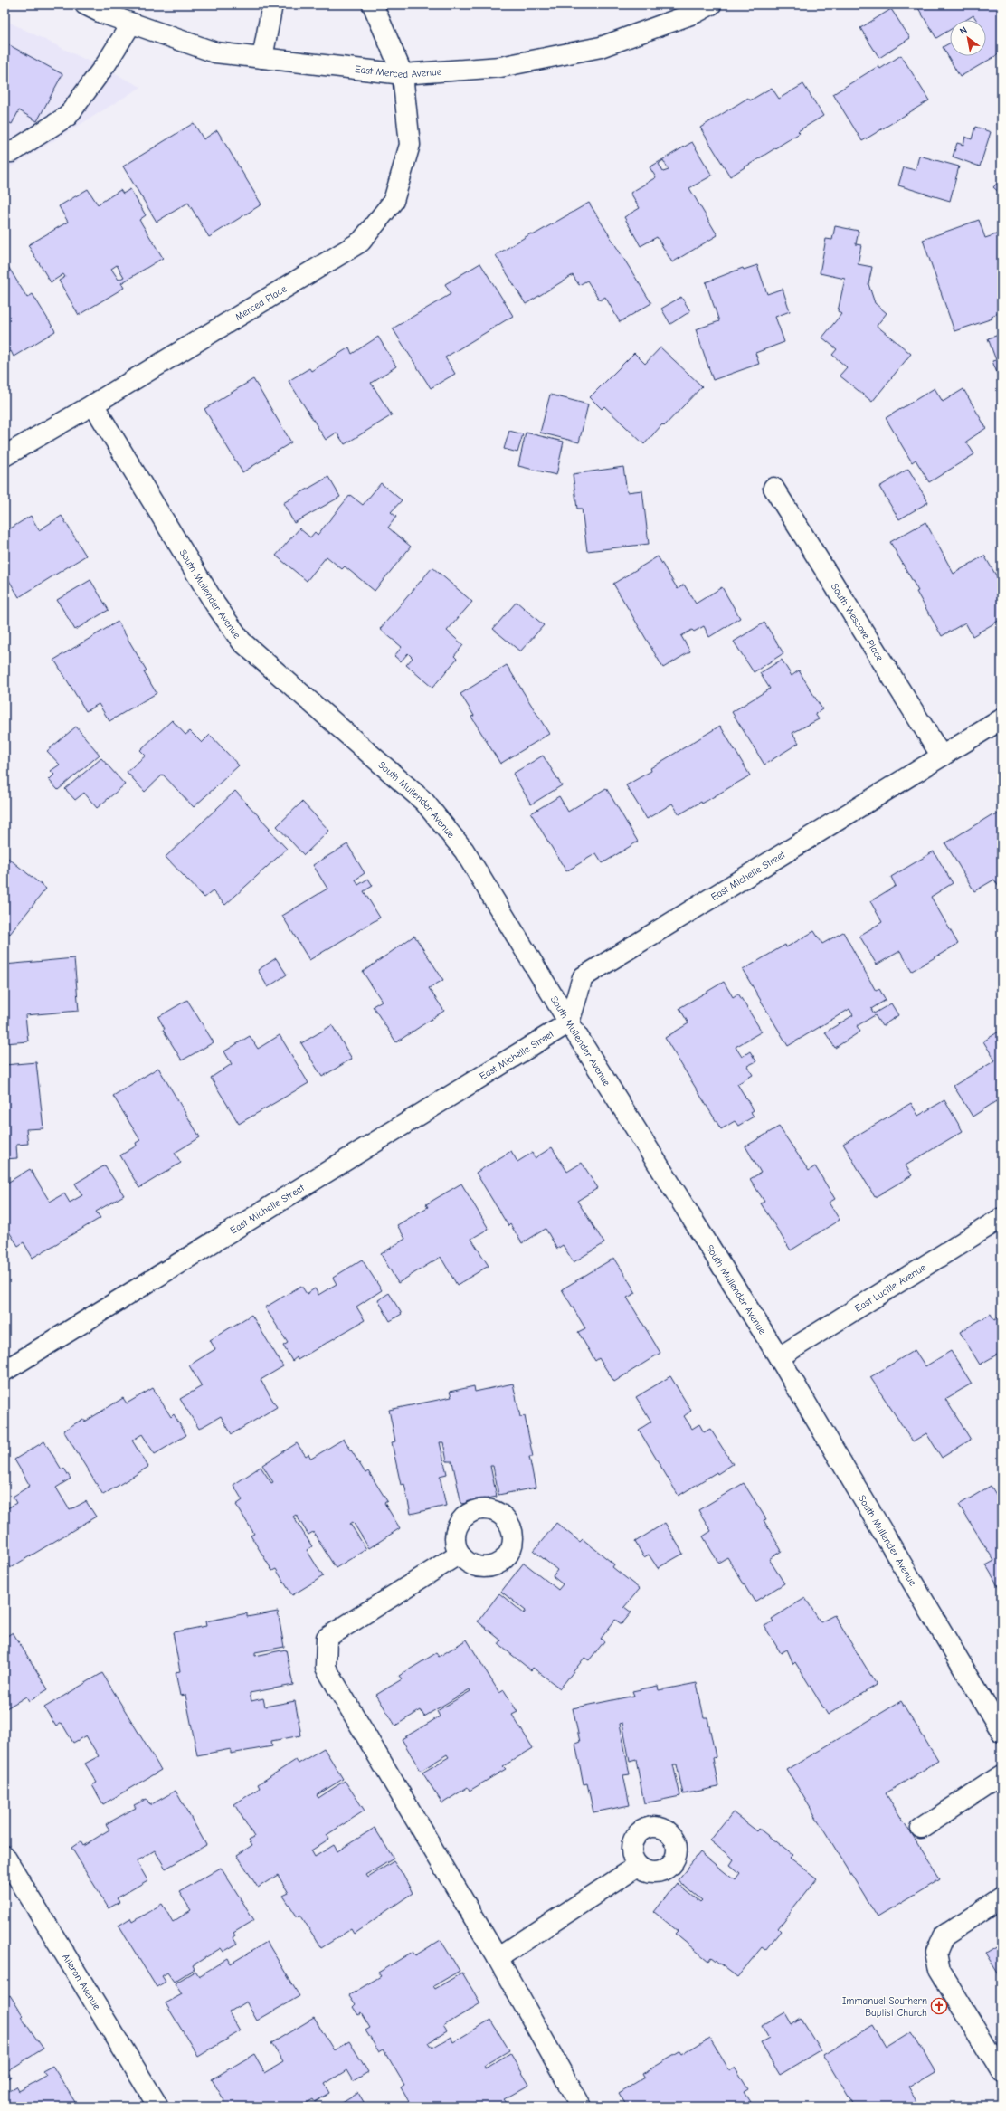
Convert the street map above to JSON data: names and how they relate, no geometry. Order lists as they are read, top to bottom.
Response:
{
  "streets": {
    "street": [
      "East Merced Avenue",
      "Merced Place",
      "South Mullender Avenue",
      "South Wescove Place",
      "East Michelle Street",
      "East Lucille Avenue",
      "Aileron Avenue"
    ]
  },
  "crossings": [
    ["East Merced Avenue", "Merced Place"],
    ["Merced Place", "South Mullender Avenue"],
    ["South Mullender Avenue", "East Michelle Street"],
    ["South Mullender Avenue", "East Lucille Avenue"],
    ["South Wescove Place", "East Michelle Street"]
  ],
  "places": {
    "church": ["Immanuel Southern Baptist Church"]
  },
  "north": "top left"
}
